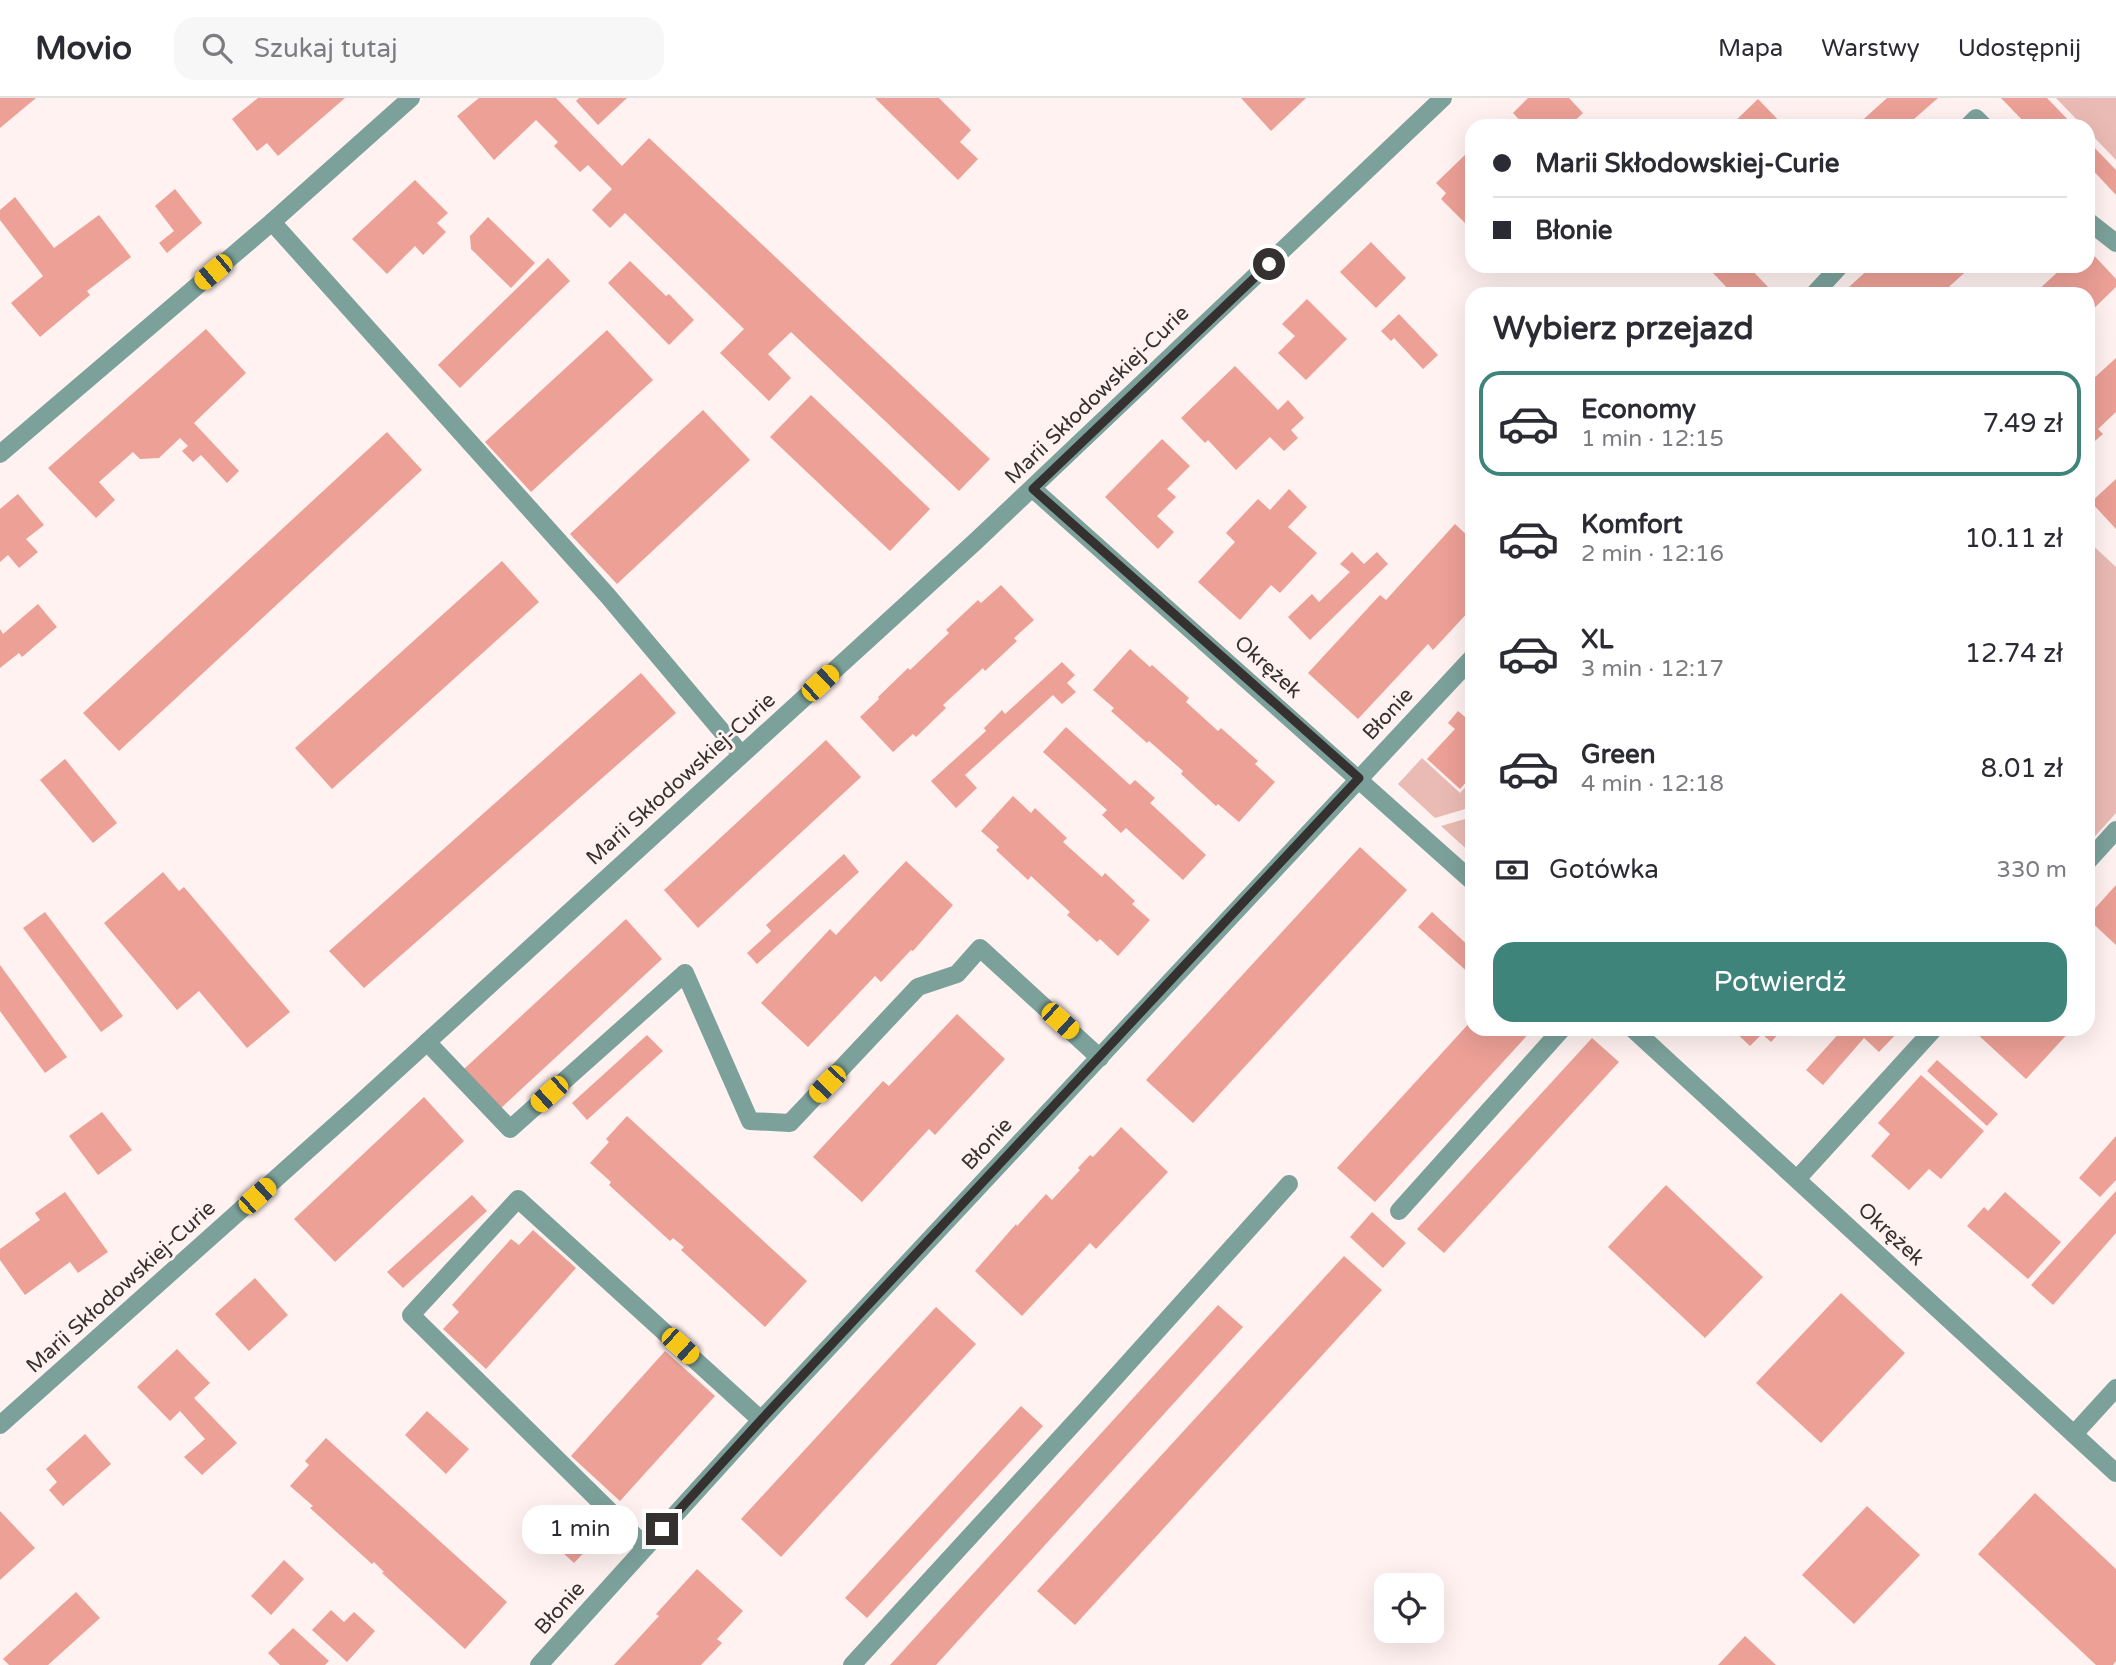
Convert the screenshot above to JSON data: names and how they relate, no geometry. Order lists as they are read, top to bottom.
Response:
{
  "streets": {
    "street": ["Marii Skłodowskiej-Curie", "Okrężek", "Błonie"]
  },
  "crossings": [
    ["Marii Skłodowskiej-Curie", "Okrężek"],
    ["Okrężek", "Błonie"]
  ],
  "page": {
    "header": "Movio",
    "search": "Szukaj tutaj",
    "nav": ["Mapa", "Warstwy", "Udostępnij"],
    "banner": ["Marii Skłodowskiej-Curie", "Błonie"],
    "heading": "Wybierz przejazd",
    "list": [
      {
        "name": "Economy",
        "note": "1 min · 12:15",
        "value": "7.49 zł"
      },
      {
        "name": "Komfort",
        "note": "2 min · 12:16",
        "value": "10.11 zł"
      },
      {
        "name": "XL",
        "note": "3 min · 12:17",
        "value": "12.74 zł"
      },
      {
        "name": "Green",
        "note": "4 min · 12:18",
        "value": "8.01 zł"
      }
    ],
    "pay": ["Gotówka", "330 m"],
    "buttons": "Potwierdź",
    "bubble": "1 min"
  }
}
